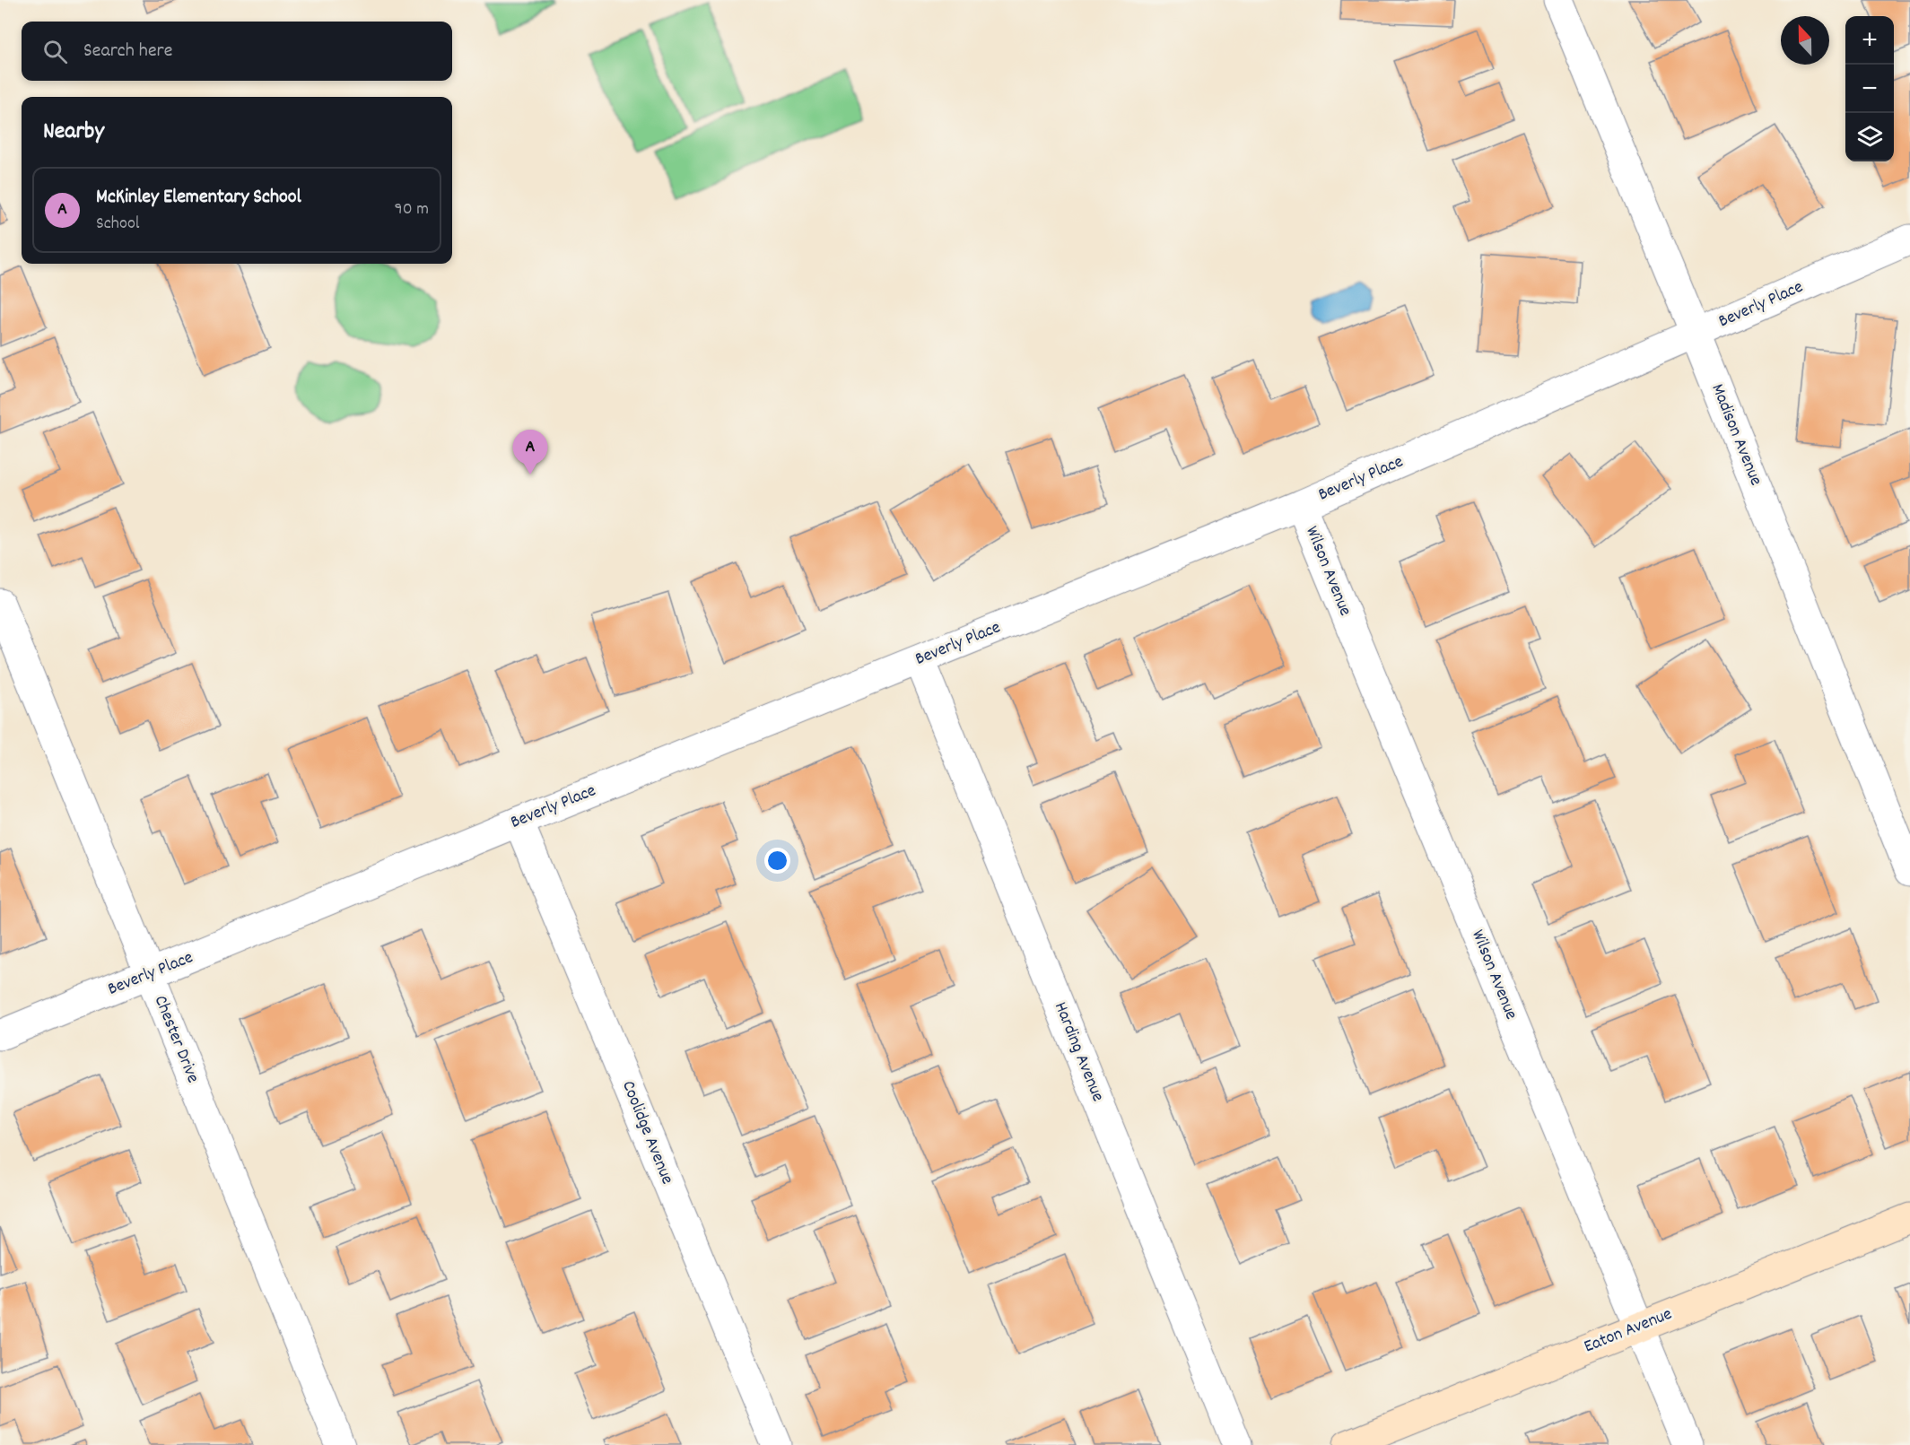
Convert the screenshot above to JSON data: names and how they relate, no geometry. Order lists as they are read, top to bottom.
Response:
{
  "streets": {
    "street": [
      "Beverly Place",
      "Madison Avenue",
      "Wilson Avenue",
      "Chester Drive",
      "Harding Avenue",
      "Coolidge Avenue",
      "Eaton Avenue"
    ]
  },
  "crossings": [
    ["Beverly Place", "Madison Avenue"],
    ["Beverly Place", "Wilson Avenue"],
    ["Beverly Place", "Chester Drive"],
    ["Beverly Place", "Harding Avenue"],
    ["Beverly Place", "Coolidge Avenue"],
    ["Wilson Avenue", "Eaton Avenue"]
  ],
  "north": "top",
  "page": {
    "map_buttons": ["+", "−"],
    "search": "Search here",
    "heading": "Nearby",
    "list": [
      {
        "mark": "A",
        "name": "McKinley Elementary School",
        "note": "School",
        "value": "90 m"
      }
    ],
    "pins": "A"
  }
}
